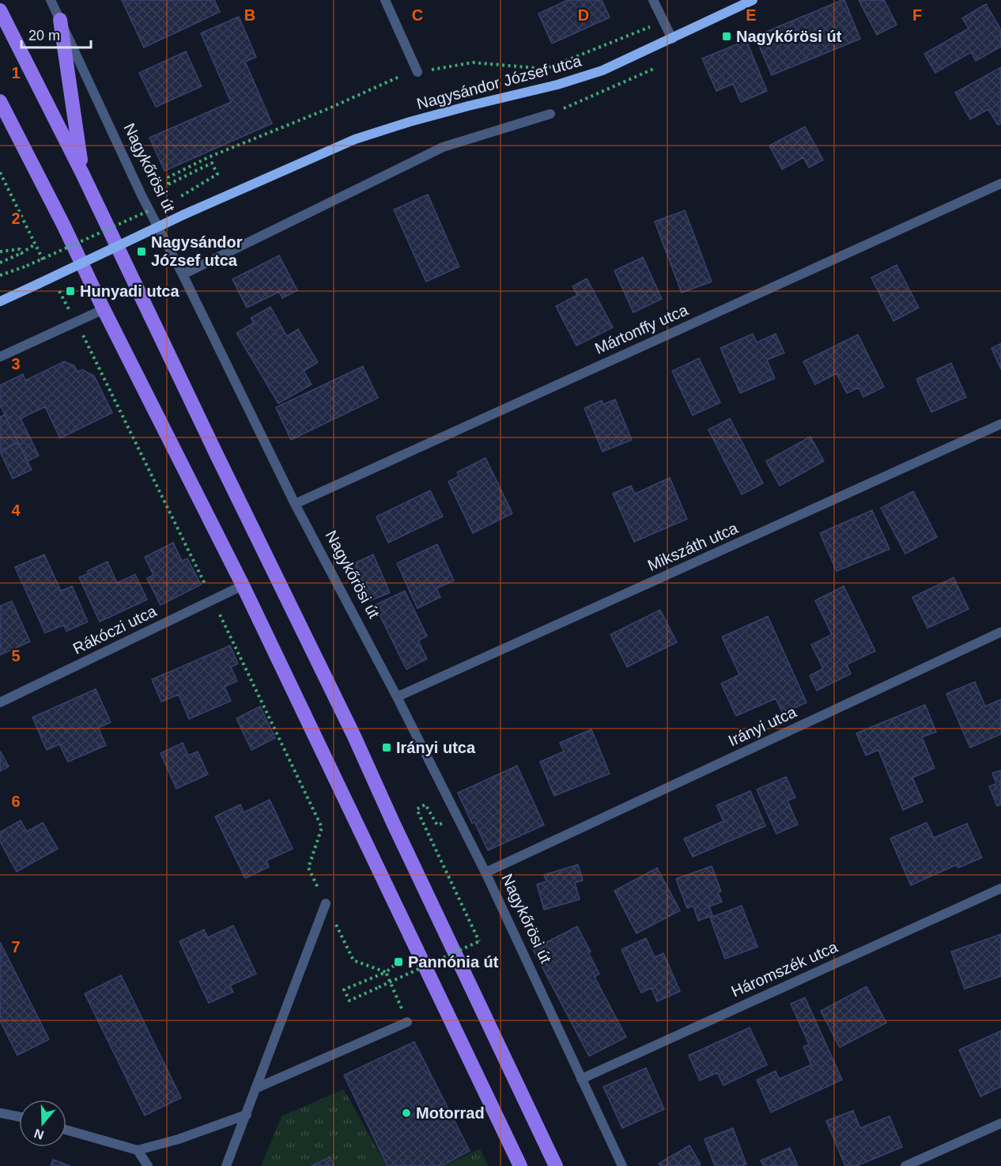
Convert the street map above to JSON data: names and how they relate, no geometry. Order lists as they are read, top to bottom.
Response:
{
  "streets": {
    "street": [
      "Nagysándor József utca",
      "Nagykőrösi út",
      "Mártonffy utca",
      "Mikszáth utca",
      "Rákóczi utca",
      "Irányi utca",
      "Háromszék utca"
    ]
  },
  "crossings": [
    ["Nagykőrösi út", "Mártonffy utca"],
    ["Nagykőrösi út", "Mikszáth utca"],
    ["Nagykőrösi út", "Irányi utca"],
    ["Nagykőrösi út", "Háromszék utca"]
  ],
  "places": {
    "transit": [
      "Nagykőrösi út",
      "Nagysándor József utca",
      "Hunyadi utca",
      "Irányi utca",
      "Pannónia út"
    ],
    "other": ["Motorrad"]
  },
  "scale_bar": "20 m",
  "north": "bottom",
  "grid": {
    "columns": [
      "B",
      "C",
      "D",
      "E",
      "F"
    ],
    "rows": [
      "1",
      "2",
      "3",
      "4",
      "5",
      "6",
      "7"
    ]
  }
}
